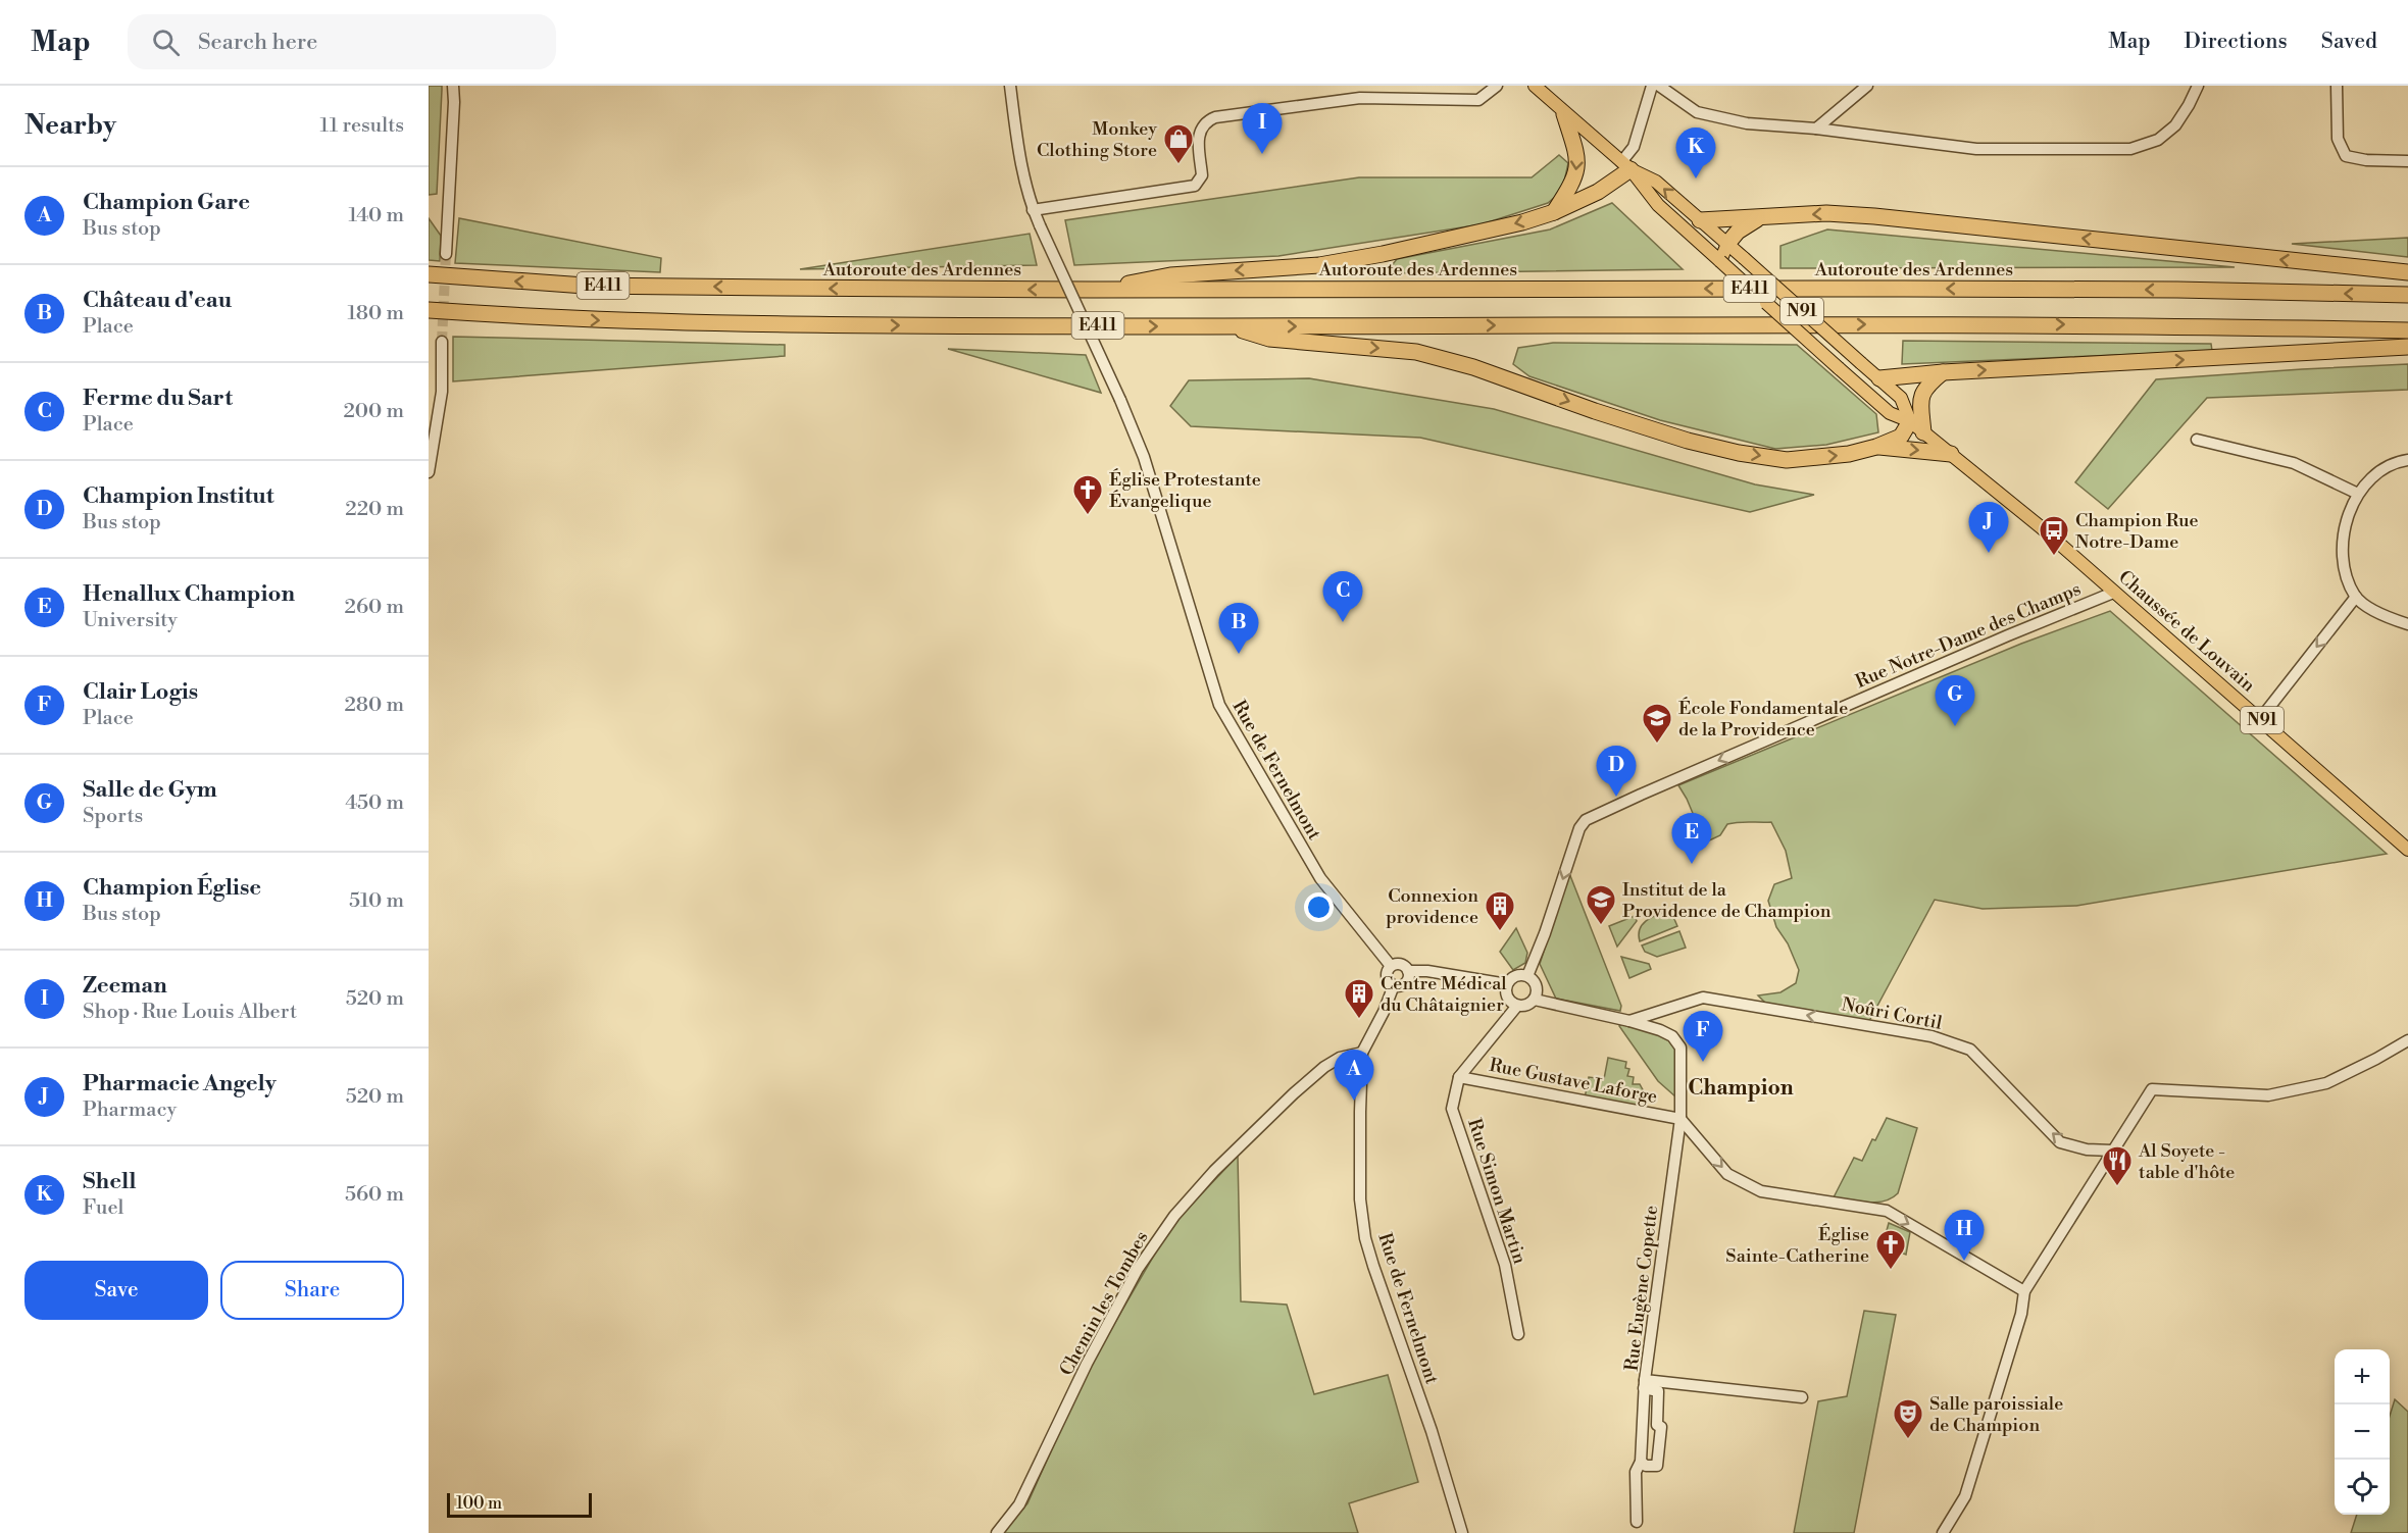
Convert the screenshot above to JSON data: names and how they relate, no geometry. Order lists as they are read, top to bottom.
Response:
{
  "streets": {
    "highway": ["Autoroute des Ardennes", "E411"],
    "main road": ["N91", "Chaussée de Louvain"],
    "street": [
      "Rue Notre-Dame des Champs",
      "Rue de Fernelmont",
      "Noûri Cortil",
      "Rue Gustave Laforge",
      "Rue Simon Martin",
      "Rue Eugène Copette",
      "Chemin les Tombes"
    ]
  },
  "crossings": [
    ["Chaussée de Louvain", "Rue Notre-Dame des Champs"],
    ["Rue Notre-Dame des Champs", "Rue Simon Martin"],
    ["Rue Notre-Dame des Champs", "Rue Eugène Copette"],
    ["Rue de Fernelmont", "Chemin les Tombes"],
    ["Noûri Cortil", "Rue Eugène Copette"],
    ["Rue Gustave Laforge", "Rue Simon Martin"],
    ["Rue Gustave Laforge", "Rue Eugène Copette"],
    ["Rue Simon Martin", "Rue Eugène Copette"]
  ],
  "one_way": ["Rue Notre-Dame des Champs", "Noûri Cortil"],
  "districts": ["Champion"],
  "places": {
    "shop": ["Monkey Clothing Store"],
    "church": ["Église Protestante Évangelique", "Église Sainte-Catherine"],
    "bus stop": ["Champion Rue Notre-Dame"],
    "school or university": ["École Fondamentale de la Providence", "Institut de la Providence de Champion"],
    "building": ["Connexion providence", "Centre Médical du Châtaignier"],
    "restaurant": ["Al Soyete - table d'hôte"],
    "theatre": ["Salle paroissiale de Champion"]
  },
  "scale_bar": "100 m",
  "page": {
    "header": "Map",
    "search": "Search here",
    "nav": ["Map", "Directions", "Saved"],
    "heading": ["Nearby", "11 results"],
    "pins": [
      "I",
      "K",
      "J",
      "C",
      "B",
      "G",
      "D",
      "E",
      "F",
      "A",
      "H"
    ],
    "list": [
      {
        "mark": "A",
        "name": "Champion Gare",
        "note": "Bus stop",
        "value": "140 m"
      },
      {
        "mark": "B",
        "name": "Château d'eau",
        "note": "Place",
        "value": "180 m"
      },
      {
        "mark": "C",
        "name": "Ferme du Sart",
        "note": "Place",
        "value": "200 m"
      },
      {
        "mark": "D",
        "name": "Champion Institut",
        "note": "Bus stop",
        "value": "220 m"
      },
      {
        "mark": "E",
        "name": "Henallux Champion",
        "note": "University",
        "value": "260 m"
      },
      {
        "mark": "F",
        "name": "Clair Logis",
        "note": "Place",
        "value": "280 m"
      },
      {
        "mark": "G",
        "name": "Salle de Gym",
        "note": "Sports",
        "value": "450 m"
      },
      {
        "mark": "H",
        "name": "Champion Église",
        "note": "Bus stop",
        "value": "510 m"
      },
      {
        "mark": "I",
        "name": "Zeeman",
        "note": "Shop · Rue Louis Albert",
        "value": "520 m"
      },
      {
        "mark": "J",
        "name": "Pharmacie Angely",
        "note": "Pharmacy",
        "value": "520 m"
      },
      {
        "mark": "K",
        "name": "Shell",
        "note": "Fuel",
        "value": "560 m"
      }
    ],
    "buttons": ["Save", "Share"],
    "map_buttons": ["+", "−"],
    "scale": "100 m"
  }
}
